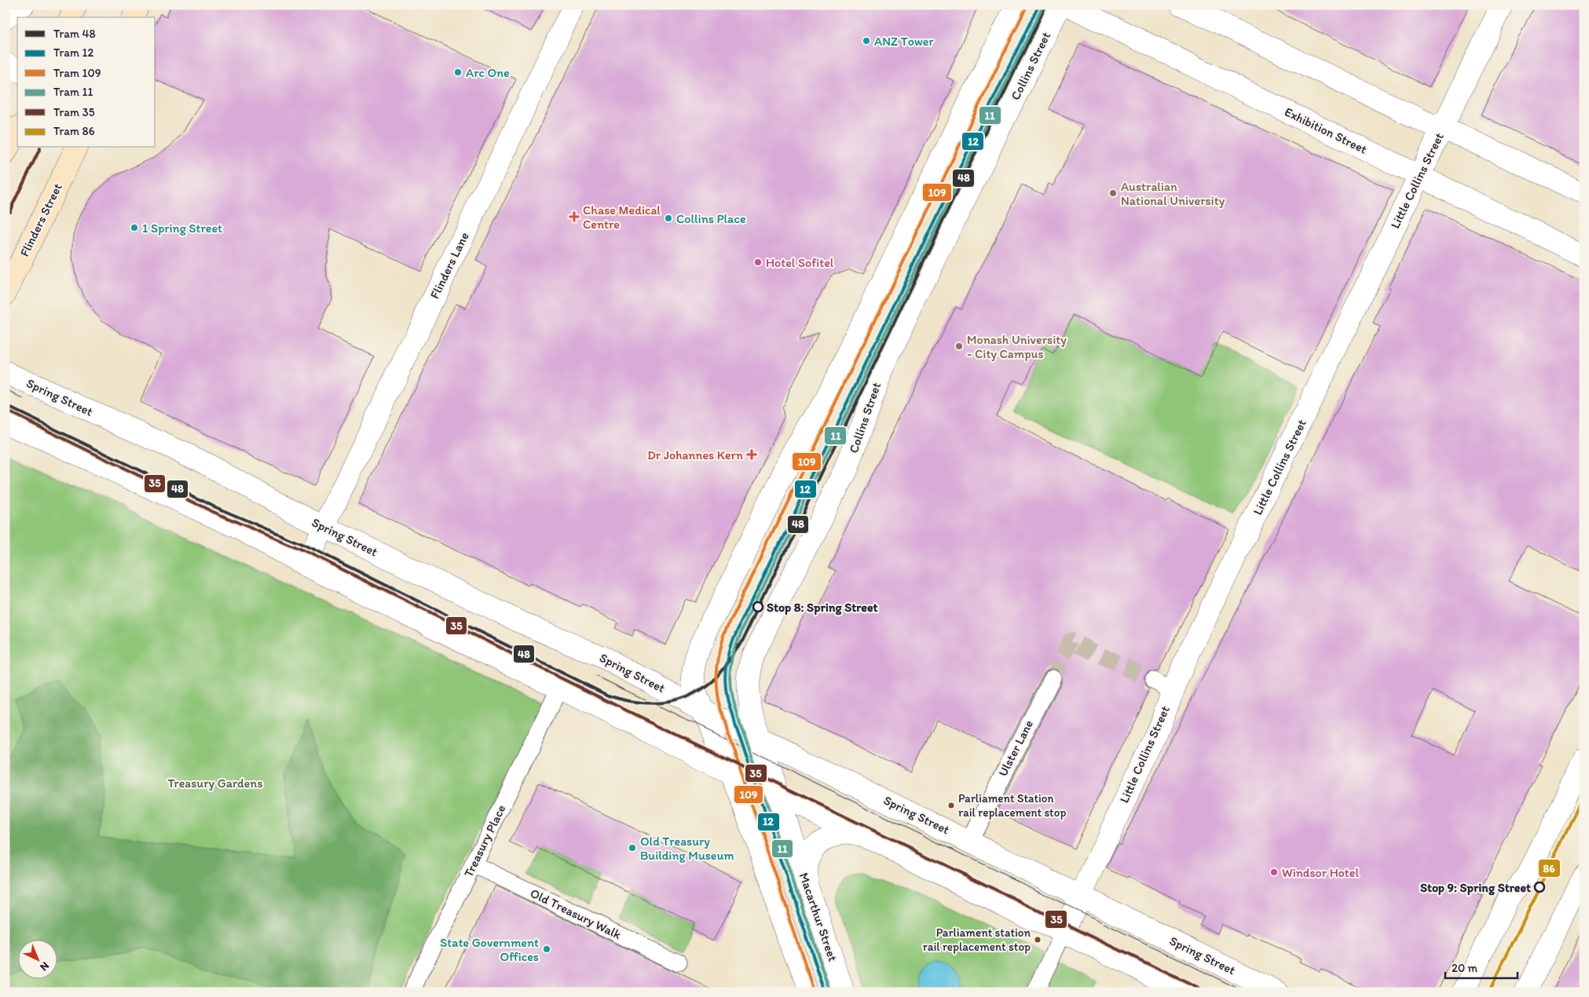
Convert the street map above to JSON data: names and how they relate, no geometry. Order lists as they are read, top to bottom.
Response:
{
  "streets": {
    "main road": ["Flinders Street"],
    "street": [
      "Collins Street",
      "Exhibition Street",
      "Little Collins Street",
      "Flinders Lane",
      "Spring Street",
      "Ulster Lane",
      "Treasury Place",
      "Old Treasury Walk",
      "Macarthur Street"
    ]
  },
  "crossings": [
    ["Collins Street", "Spring Street"],
    ["Collins Street", "Macarthur Street"],
    ["Exhibition Street", "Little Collins Street"],
    ["Little Collins Street", "Spring Street"],
    ["Flinders Lane", "Spring Street"],
    ["Spring Street", "Ulster Lane"],
    ["Treasury Place", "Old Treasury Walk"]
  ],
  "parks": ["Treasury Gardens"],
  "places": {
    "other": [
      "ANZ Tower",
      "Arc One",
      "Australian National University",
      "Collins Place",
      "1 Spring Street",
      "Hotel Sofitel",
      "Monash University - City Campus",
      "Stop 8: Spring Street",
      "Parliament Station rail replacement stop",
      "Old Treasury Building Museum",
      "Windsor Hotel",
      "Stop 9: Spring Street",
      "Parliament station rail replacement stop",
      "State Government Offices"
    ],
    "health": ["Chase Medical Centre", "Dr Johannes Kern"]
  },
  "lines": [
    "tram line 48",
    "tram line 109",
    "tram line 12",
    "tram line 11",
    "tram line 35",
    "tram line 86"
  ],
  "legend": [
    "Tram 48",
    "Tram 12",
    "Tram 109",
    "Tram 11",
    "Tram 35",
    "Tram 86"
  ],
  "scale_bar": "20 m",
  "north": "bottom right"
}
